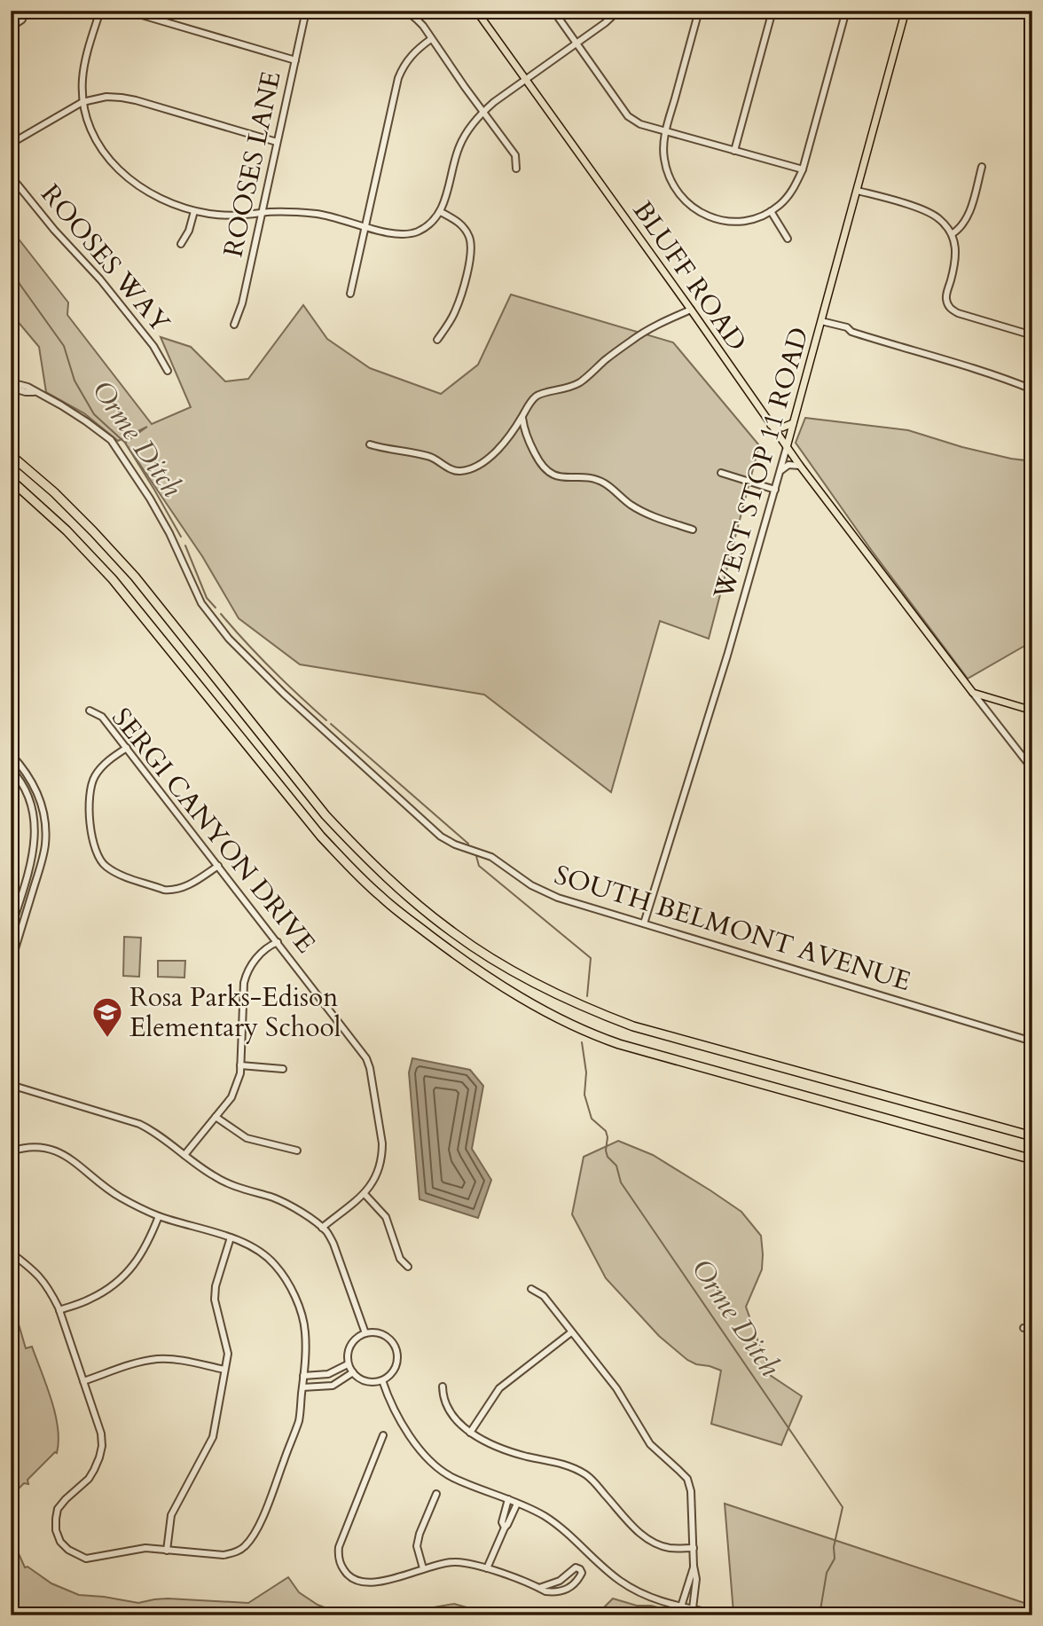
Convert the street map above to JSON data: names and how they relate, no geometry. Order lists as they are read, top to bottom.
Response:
{
  "streets": {
    "main road": ["BLUFF ROAD", "WEST STOP 11 ROAD"],
    "street": [
      "ROOSES LANE",
      "ROOSES WAY",
      "SERGI CANYON DRIVE",
      "SOUTH BELMONT AVENUE"
    ]
  },
  "crossings": [
    ["BLUFF ROAD", "WEST STOP 11 ROAD"],
    ["WEST STOP 11 ROAD", "SOUTH BELMONT AVENUE"]
  ],
  "water": ["Orme Ditch"],
  "places": {
    "school or university": ["Rosa Parks-Edison Elementary School"]
  }
}
